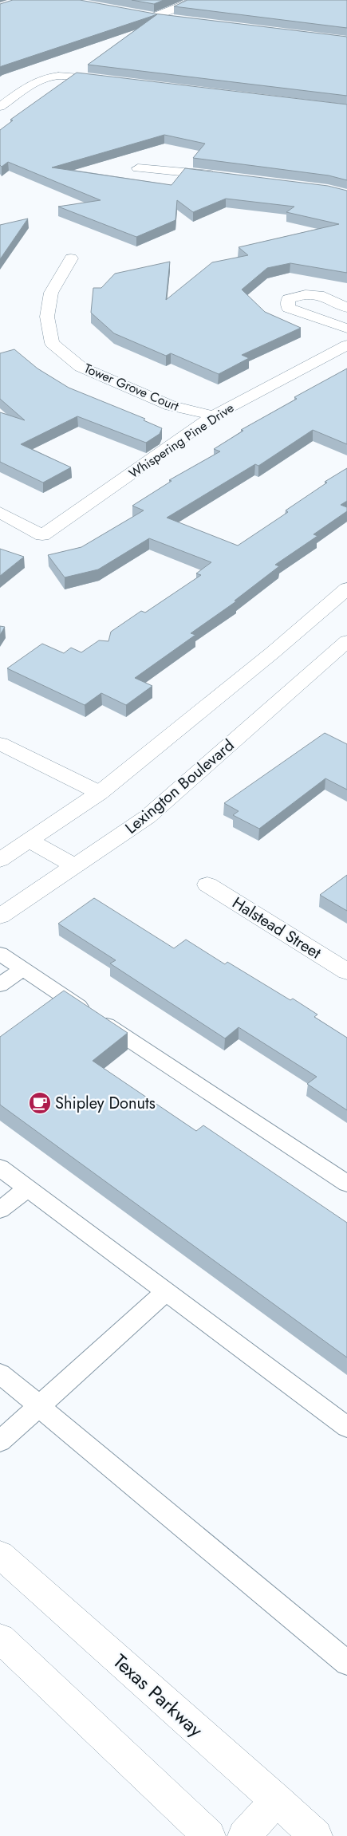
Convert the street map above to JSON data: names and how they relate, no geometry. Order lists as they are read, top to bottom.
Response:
{
  "streets": {
    "street": [
      "Tower Grove Court",
      "Whispering Pine Drive",
      "Lexington Boulevard",
      "Halstead Street",
      "Texas Parkway"
    ]
  },
  "crossings": [
    ["Tower Grove Court", "Whispering Pine Drive"]
  ],
  "places": {
    "cafe": ["Shipley Donuts"]
  }
}
